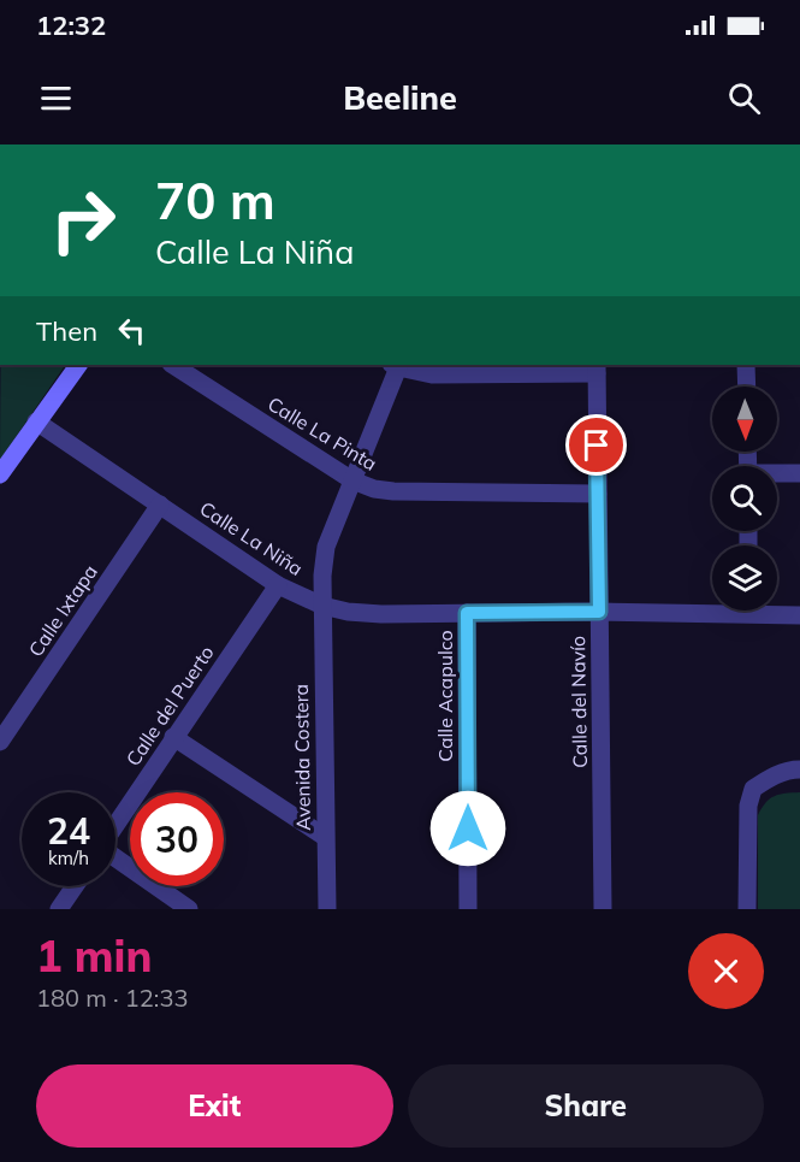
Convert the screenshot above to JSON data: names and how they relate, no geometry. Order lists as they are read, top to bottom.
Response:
{
  "streets": {
    "street": [
      "Calle La Pinta",
      "Calle La Niña",
      "Calle Ixtapa",
      "Calle Acapulco",
      "Calle del Navío",
      "Calle del Puerto",
      "Avenida Costera"
    ]
  },
  "crossings": [
    ["Calle La Pinta", "Calle del Navío"],
    ["Calle La Niña", "Calle Ixtapa"],
    ["Calle La Niña", "Calle Acapulco"],
    ["Calle La Niña", "Calle del Navío"],
    ["Calle La Niña", "Calle del Puerto"],
    ["Calle La Niña", "Avenida Costera"]
  ],
  "north": "bottom",
  "page": {
    "status": "12:32",
    "header": "Beeline",
    "turn": ["70 m", "Calle La Niña"],
    "then": "Then",
    "speed": "24 km/h",
    "limit": "30",
    "heading": ["1 min", "180 m · 12:33"],
    "buttons": ["Exit", "Share"]
  }
}
